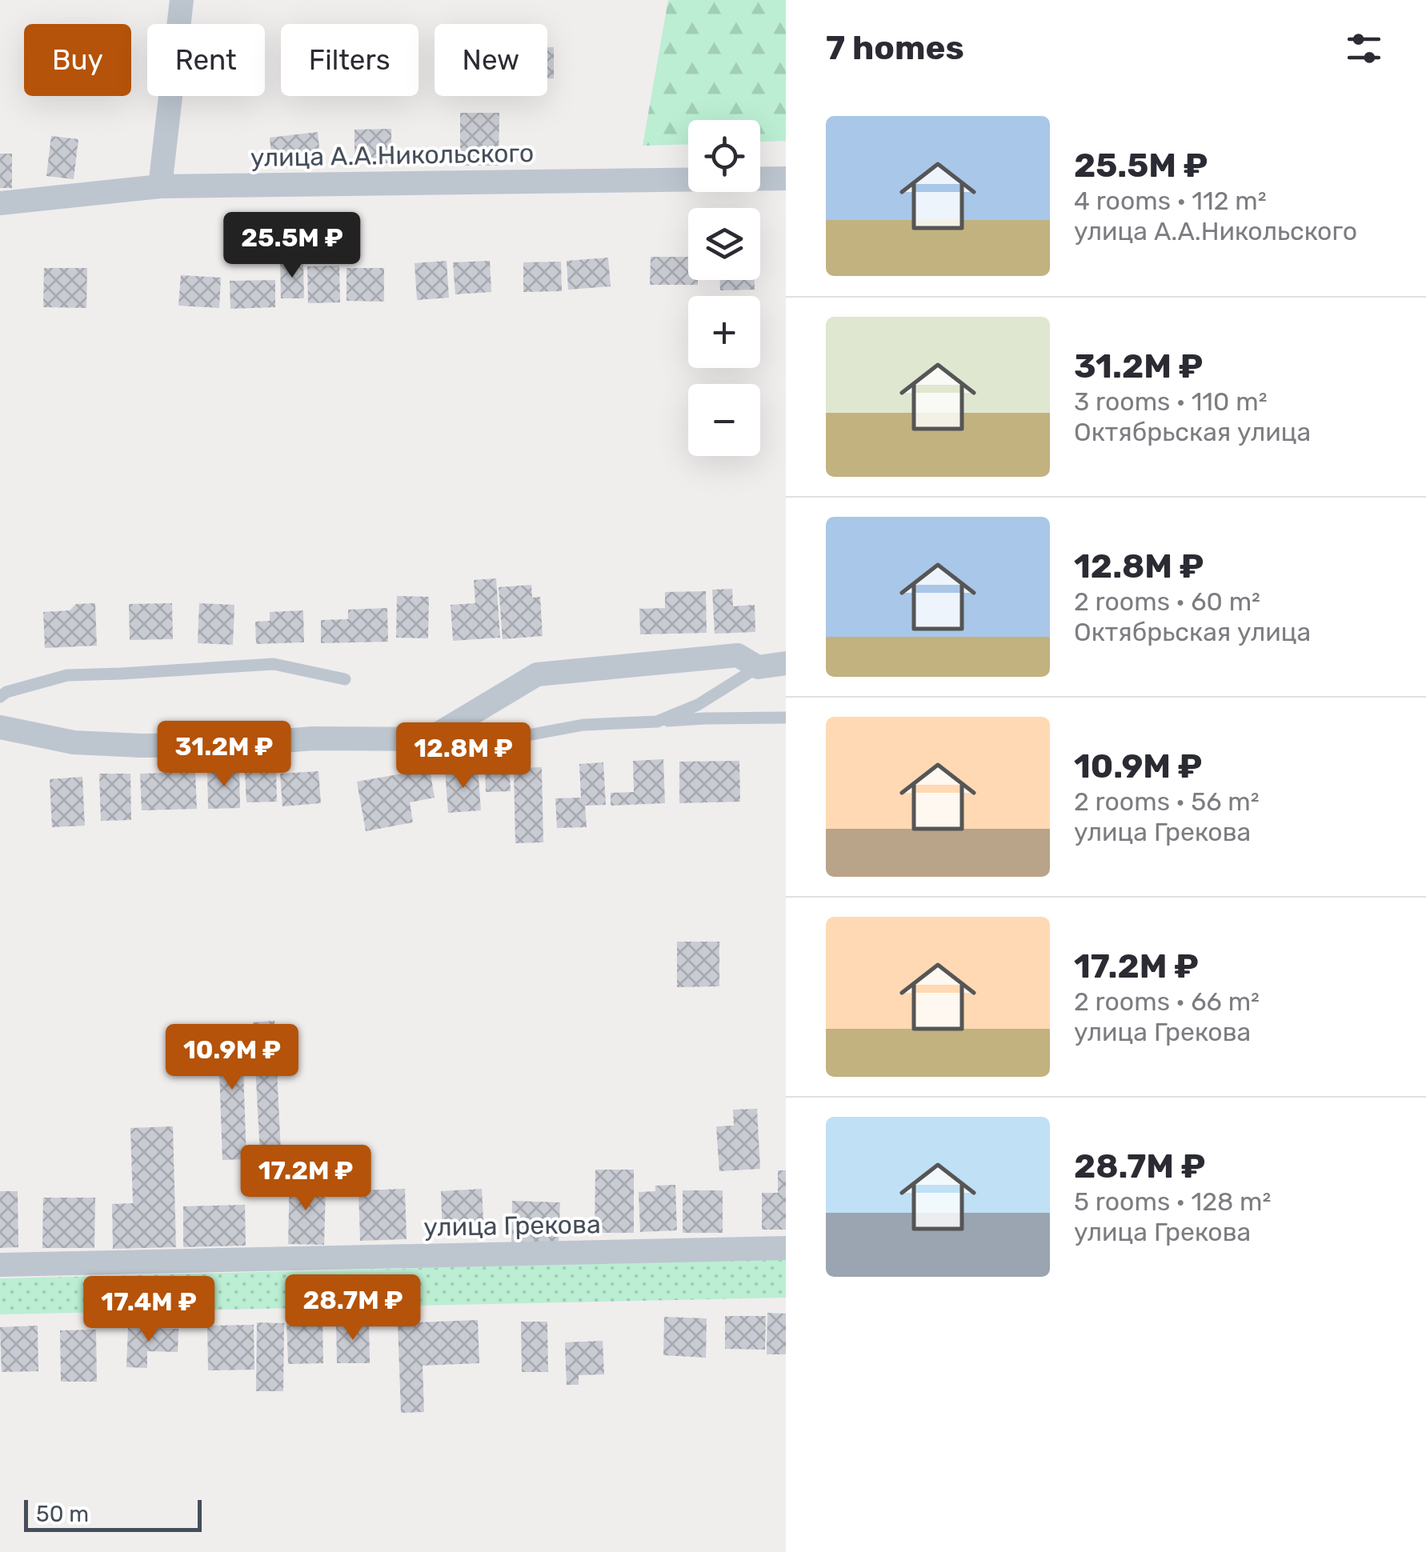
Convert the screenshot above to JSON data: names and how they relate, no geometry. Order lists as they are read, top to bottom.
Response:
{
  "streets": {
    "street": ["улица А.А.Никольского", "улица Грекова"]
  },
  "scale_bar": "50 m",
  "page": {
    "heading": "7 homes",
    "chip": [
      "Buy",
      "Rent",
      "Filters",
      "New"
    ],
    "list": [
      {
        "name": "25.5M ₽",
        "note": "4 rooms · 112 m² · улица А.А.Никольского"
      },
      {
        "name": "31.2M ₽",
        "note": "3 rooms · 110 m² · Октябрьская улица"
      },
      {
        "name": "12.8M ₽",
        "note": "2 rooms · 60 m² · Октябрьская улица"
      },
      {
        "name": "10.9M ₽",
        "note": "2 rooms · 56 m² · улица Грекова"
      },
      {
        "name": "17.2M ₽",
        "note": "2 rooms · 66 m² · улица Грекова"
      },
      {
        "name": "28.7M ₽",
        "note": "5 rooms · 128 m² · улица Грекова"
      }
    ],
    "map_buttons": ["+", "−"],
    "price": [
      "25.5M ₽",
      "31.2M ₽",
      "12.8M ₽",
      "10.9M ₽",
      "17.2M ₽",
      "28.7M ₽",
      "17.4M ₽"
    ],
    "scale": "50 m"
  }
}
